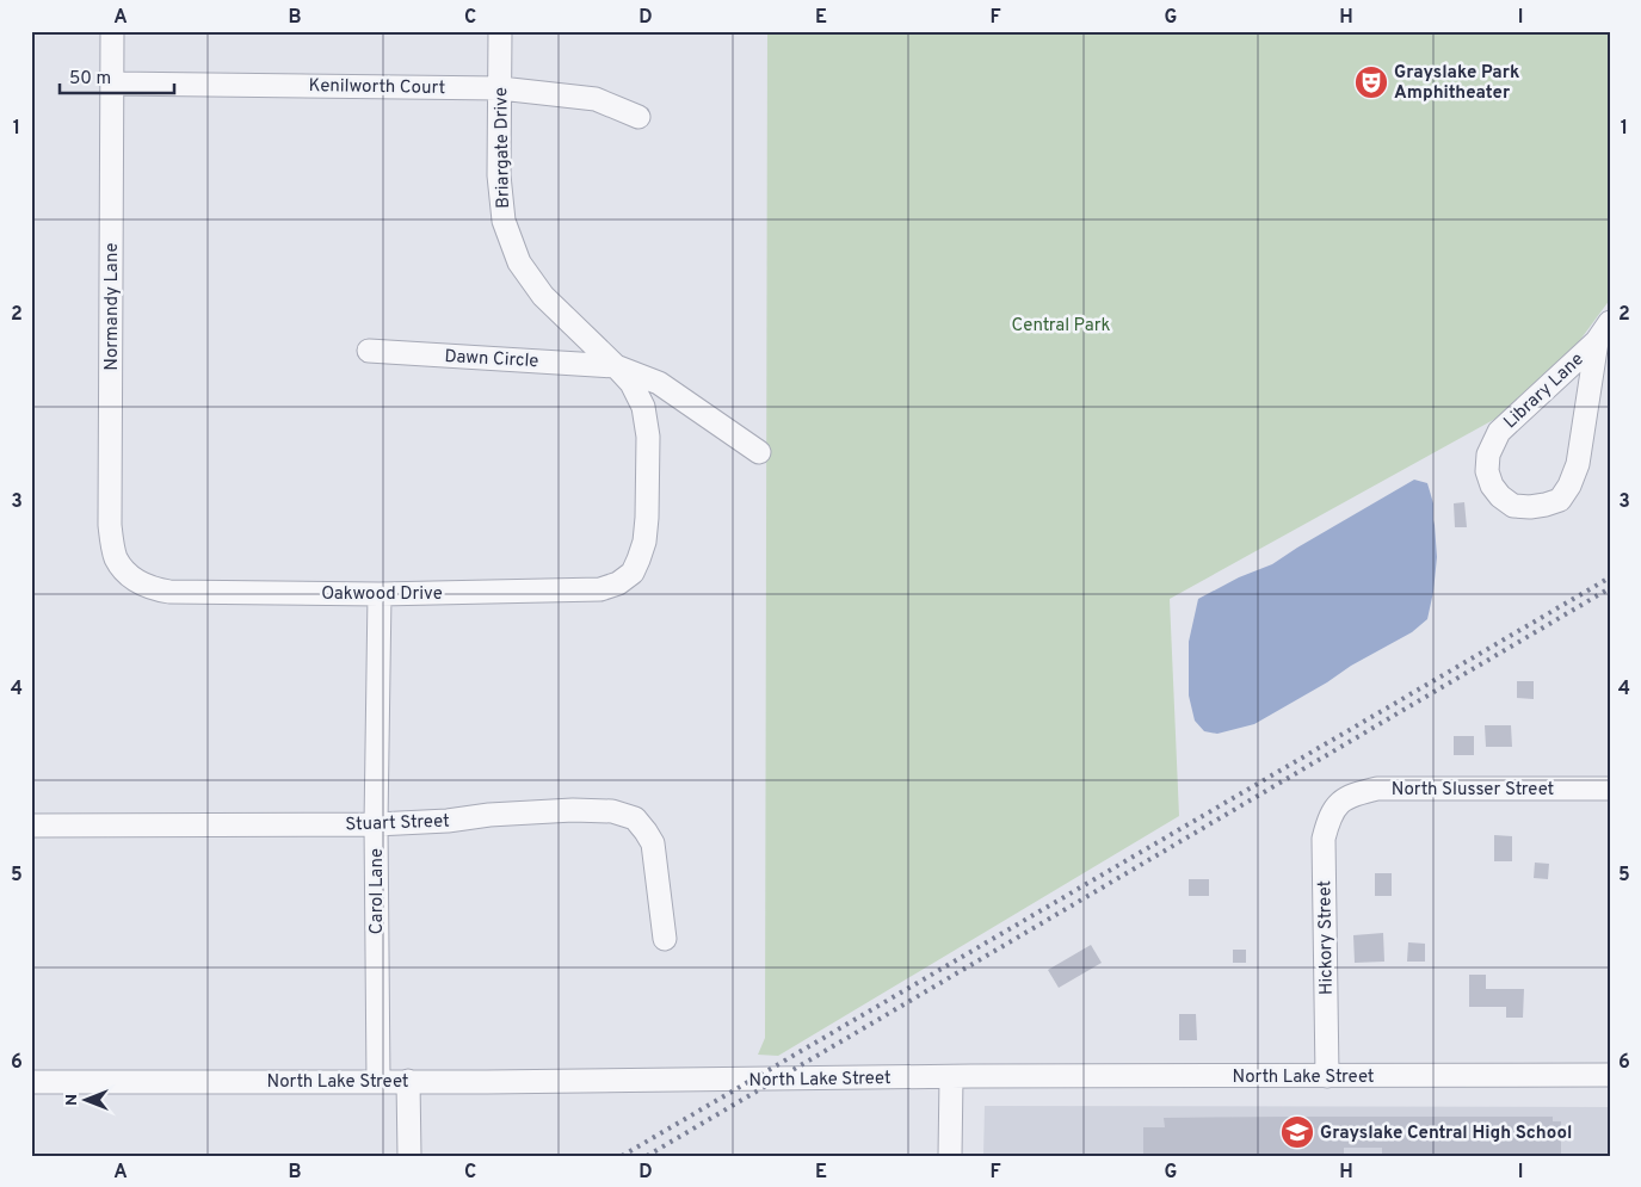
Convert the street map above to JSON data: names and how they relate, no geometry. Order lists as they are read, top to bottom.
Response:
{
  "streets": {
    "street": [
      "Kenilworth Court",
      "Briargate Drive",
      "Normandy Lane",
      "Dawn Circle",
      "Library Lane",
      "Oakwood Drive",
      "North Slusser Street",
      "Stuart Street",
      "Carol Lane",
      "Hickory Street",
      "North Lake Street"
    ]
  },
  "crossings": [
    ["Kenilworth Court", "Briargate Drive"],
    ["Kenilworth Court", "Normandy Lane"],
    ["Briargate Drive", "Dawn Circle"],
    ["Briargate Drive", "Oakwood Drive"],
    ["Normandy Lane", "Oakwood Drive"],
    ["Oakwood Drive", "Carol Lane"],
    ["North Slusser Street", "Hickory Street"],
    ["Stuart Street", "Carol Lane"],
    ["Carol Lane", "North Lake Street"],
    ["Hickory Street", "North Lake Street"]
  ],
  "parks": ["Central Park"],
  "places": {
    "theatre": ["Grayslake Park Amphitheater"],
    "school or university": ["Grayslake Central High School"]
  },
  "scale_bar": "50 m",
  "north": "left",
  "grid": {
    "columns": [
      "A",
      "B",
      "C",
      "D",
      "E",
      "F",
      "G",
      "H",
      "I"
    ],
    "rows": [
      "1",
      "2",
      "3",
      "4",
      "5",
      "6"
    ]
  }
}
